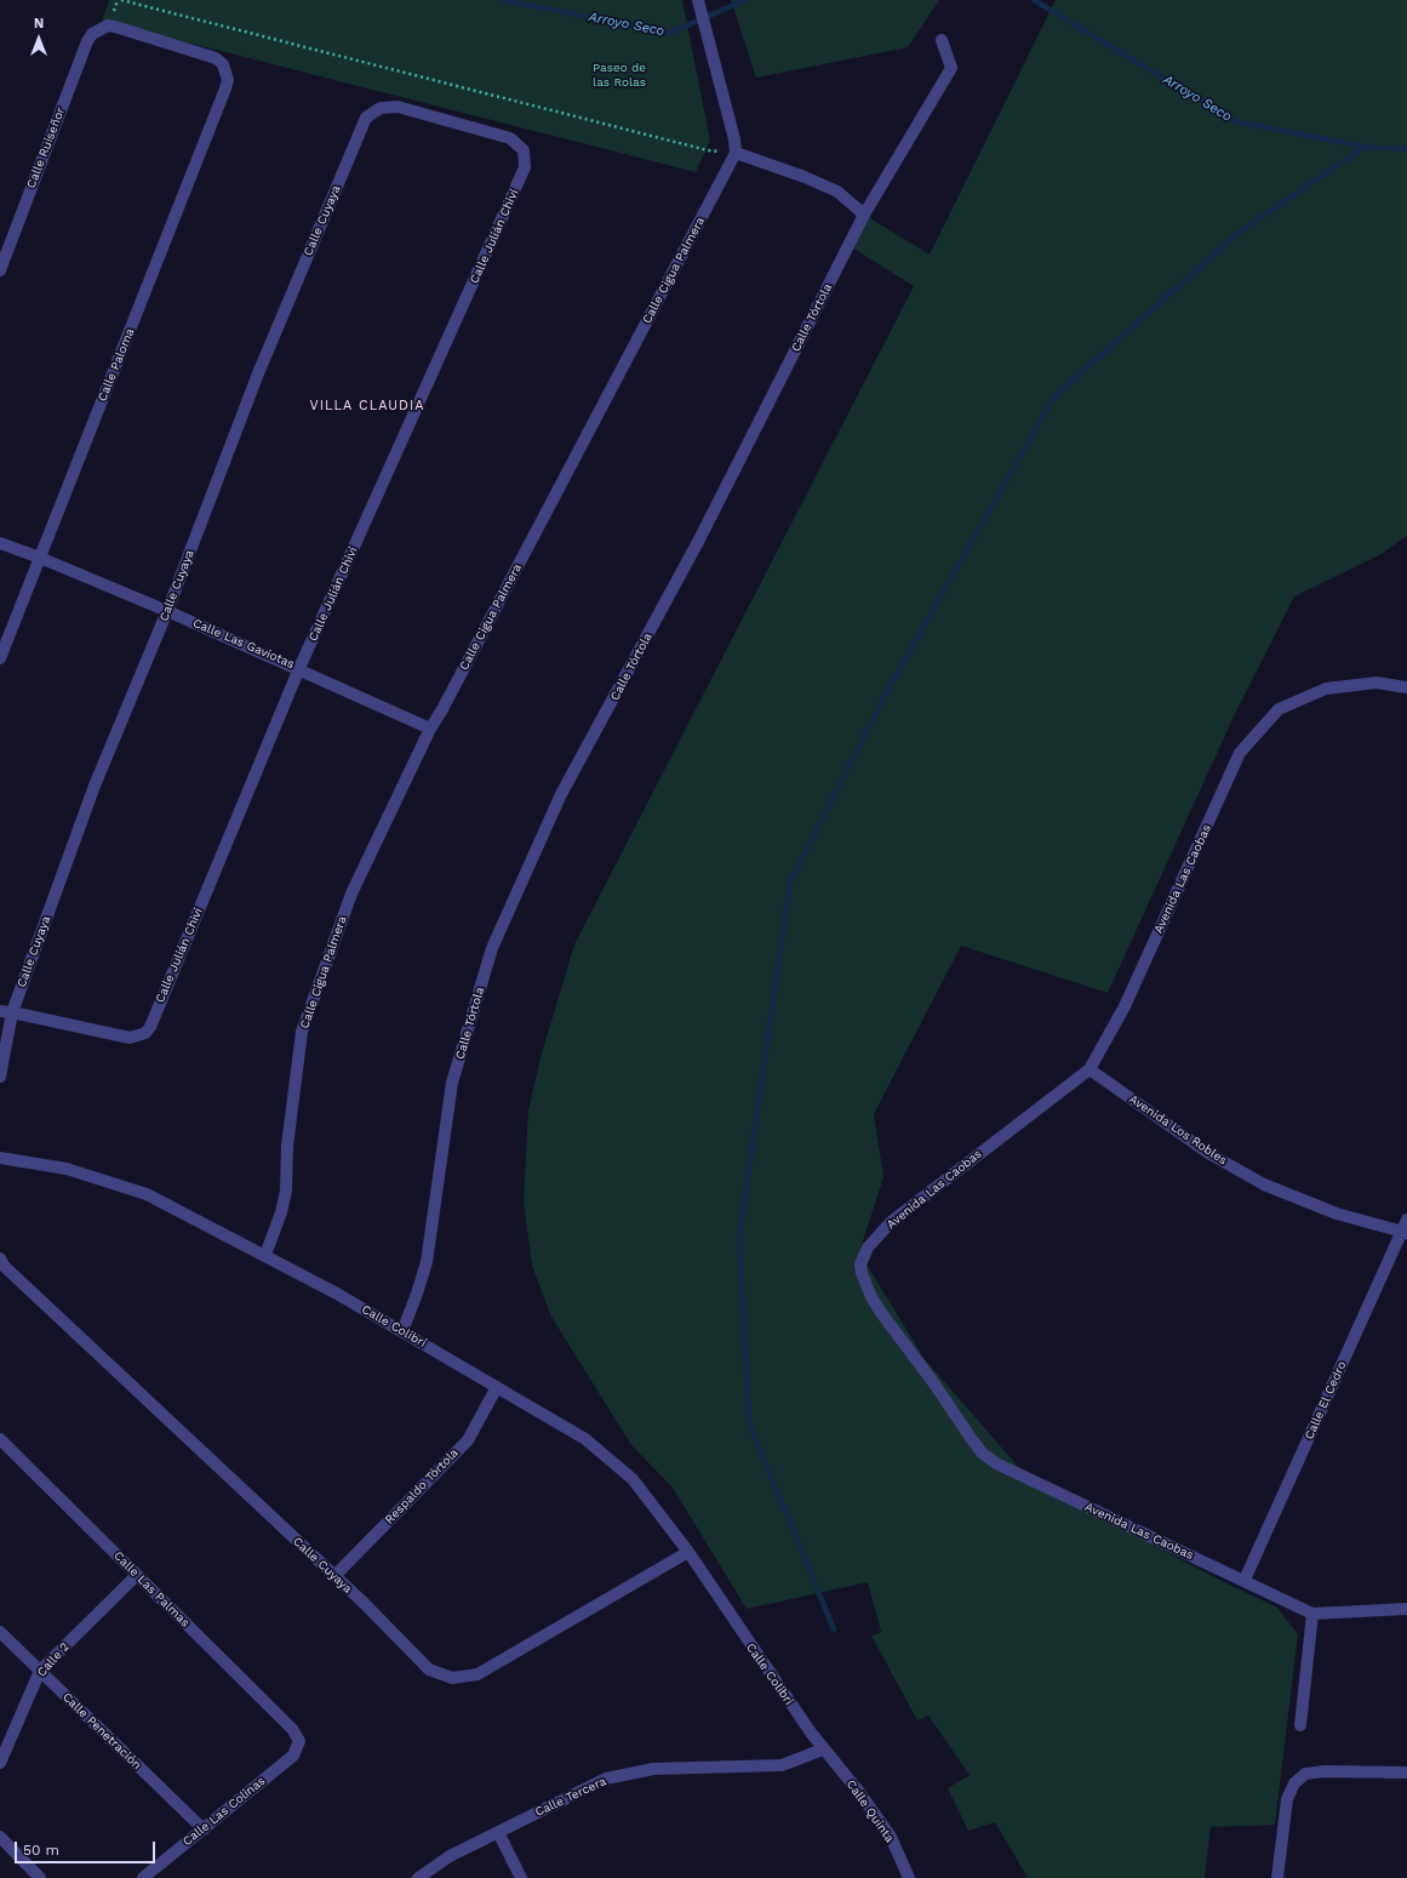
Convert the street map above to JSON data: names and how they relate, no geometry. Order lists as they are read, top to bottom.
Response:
{
  "streets": {
    "street": [
      "Calle Ruiseñor",
      "Calle Cuyaya",
      "Calle Julián Chivi",
      "Calle Cigua Palmera",
      "Calle Tórtola",
      "Calle Paloma",
      "Calle Las Gaviotas",
      "Avenida Las Caobas",
      "Avenida Los Robles",
      "Calle Colibrí",
      "Calle El Cedro",
      "Respaldo Tórtola",
      "Calle Las Palmas",
      "Calle 2",
      "Calle Colibri",
      "Calle Penetración",
      "Calle Tercera",
      "Calle Las Colinas",
      "Calle Quinta"
    ]
  },
  "crossings": [
    ["Calle Ruiseñor", "Calle Paloma"],
    ["Calle Cuyaya", "Calle Julián Chivi"],
    ["Calle Cuyaya", "Calle Las Gaviotas"],
    ["Calle Cuyaya", "Calle Colibrí"],
    ["Calle Cuyaya", "Respaldo Tórtola"],
    ["Calle Julián Chivi", "Calle Las Gaviotas"],
    ["Calle Cigua Palmera", "Calle Las Gaviotas"],
    ["Calle Cigua Palmera", "Calle Colibrí"],
    ["Calle Tórtola", "Calle Colibrí"],
    ["Calle Paloma", "Calle Las Gaviotas"],
    ["Avenida Las Caobas", "Avenida Los Robles"],
    ["Avenida Las Caobas", "Calle El Cedro"],
    ["Avenida Los Robles", "Calle El Cedro"],
    ["Calle Colibrí", "Respaldo Tórtola"],
    ["Calle Colibrí", "Calle Colibri"],
    ["Calle Las Palmas", "Calle 2"],
    ["Calle Las Palmas", "Calle Las Colinas"],
    ["Calle 2", "Calle Penetración"],
    ["Calle Colibri", "Calle Tercera"],
    ["Calle Colibri", "Calle Quinta"],
    ["Calle Penetración", "Calle Las Colinas"],
    ["Calle Tercera", "Calle Quinta"]
  ],
  "districts": ["VILLA CLAUDIA"],
  "water": ["Arroyo Seco"],
  "parks": ["Paseo de las Rolas"],
  "scale_bar": "50 m",
  "north": "top"
}
